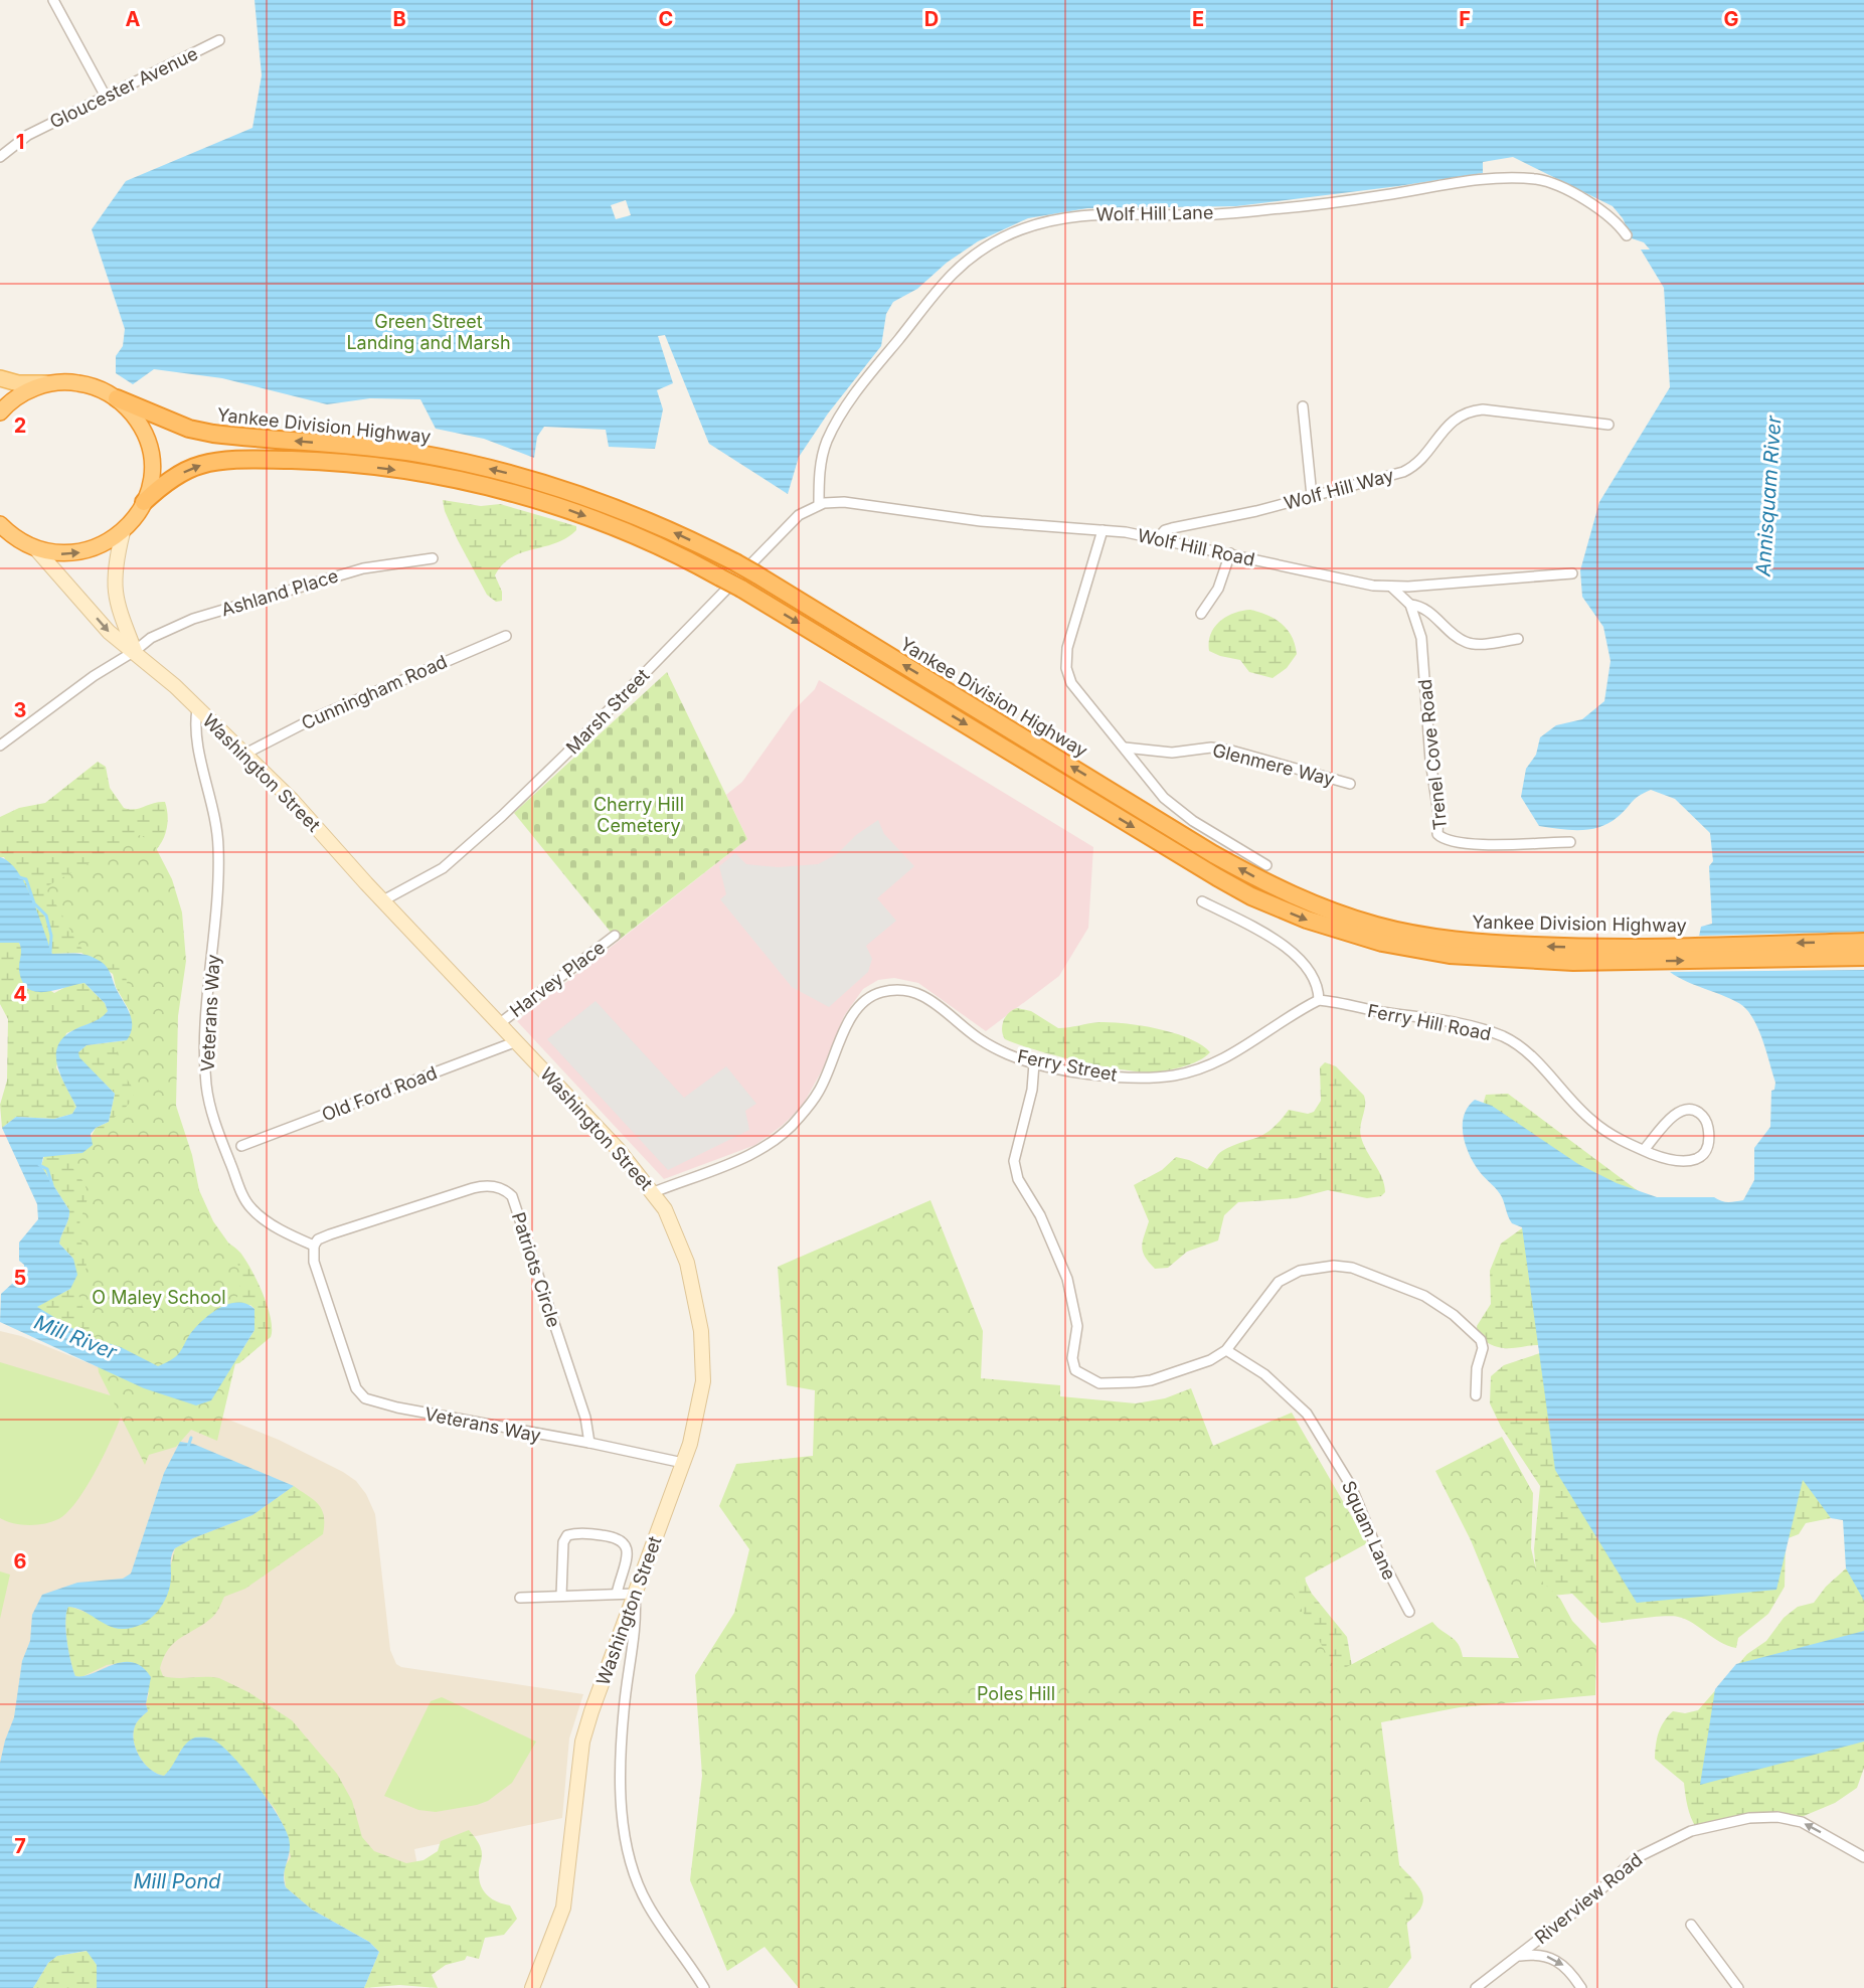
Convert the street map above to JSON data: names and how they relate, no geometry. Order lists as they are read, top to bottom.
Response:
{
  "streets": {
    "highway": ["Yankee Division Highway"],
    "main road": ["Washington Street"],
    "street": [
      "Gloucester Avenue",
      "Wolf Hill Lane",
      "Wolf Hill Way",
      "Wolf Hill Road",
      "Ashland Place",
      "Cunningham Road",
      "Marsh Street",
      "Trenel Cove Road",
      "Glenmere Way",
      "Harvey Place",
      "Veterans Way",
      "Ferry Hill Road",
      "Ferry Street",
      "Old Ford Road",
      "Patriots Circle",
      "Squam Lane",
      "Riverview Road"
    ]
  },
  "crossings": [
    ["Wolf Hill Lane", "Wolf Hill Road"],
    ["Wolf Hill Lane", "Marsh Street"],
    ["Wolf Hill Way", "Wolf Hill Road"],
    ["Wolf Hill Road", "Marsh Street"],
    ["Ashland Place", "Washington Street"],
    ["Cunningham Road", "Washington Street"],
    ["Marsh Street", "Washington Street"],
    ["Washington Street", "Harvey Place"],
    ["Washington Street", "Veterans Way"],
    ["Washington Street", "Ferry Street"],
    ["Washington Street", "Old Ford Road"],
    ["Veterans Way", "Patriots Circle"],
    ["Ferry Hill Road", "Ferry Street"]
  ],
  "water": ["Annisquam River", "Mill River", "Mill Pond"],
  "parks": [
    "Green Street Landing and Marsh",
    "Cherry Hill Cemetery",
    "O Maley School",
    "Poles Hill"
  ],
  "grid": {
    "columns": [
      "A",
      "B",
      "C",
      "D",
      "E",
      "F",
      "G"
    ],
    "rows": [
      "1",
      "2",
      "3",
      "4",
      "5",
      "6",
      "7"
    ]
  }
}
